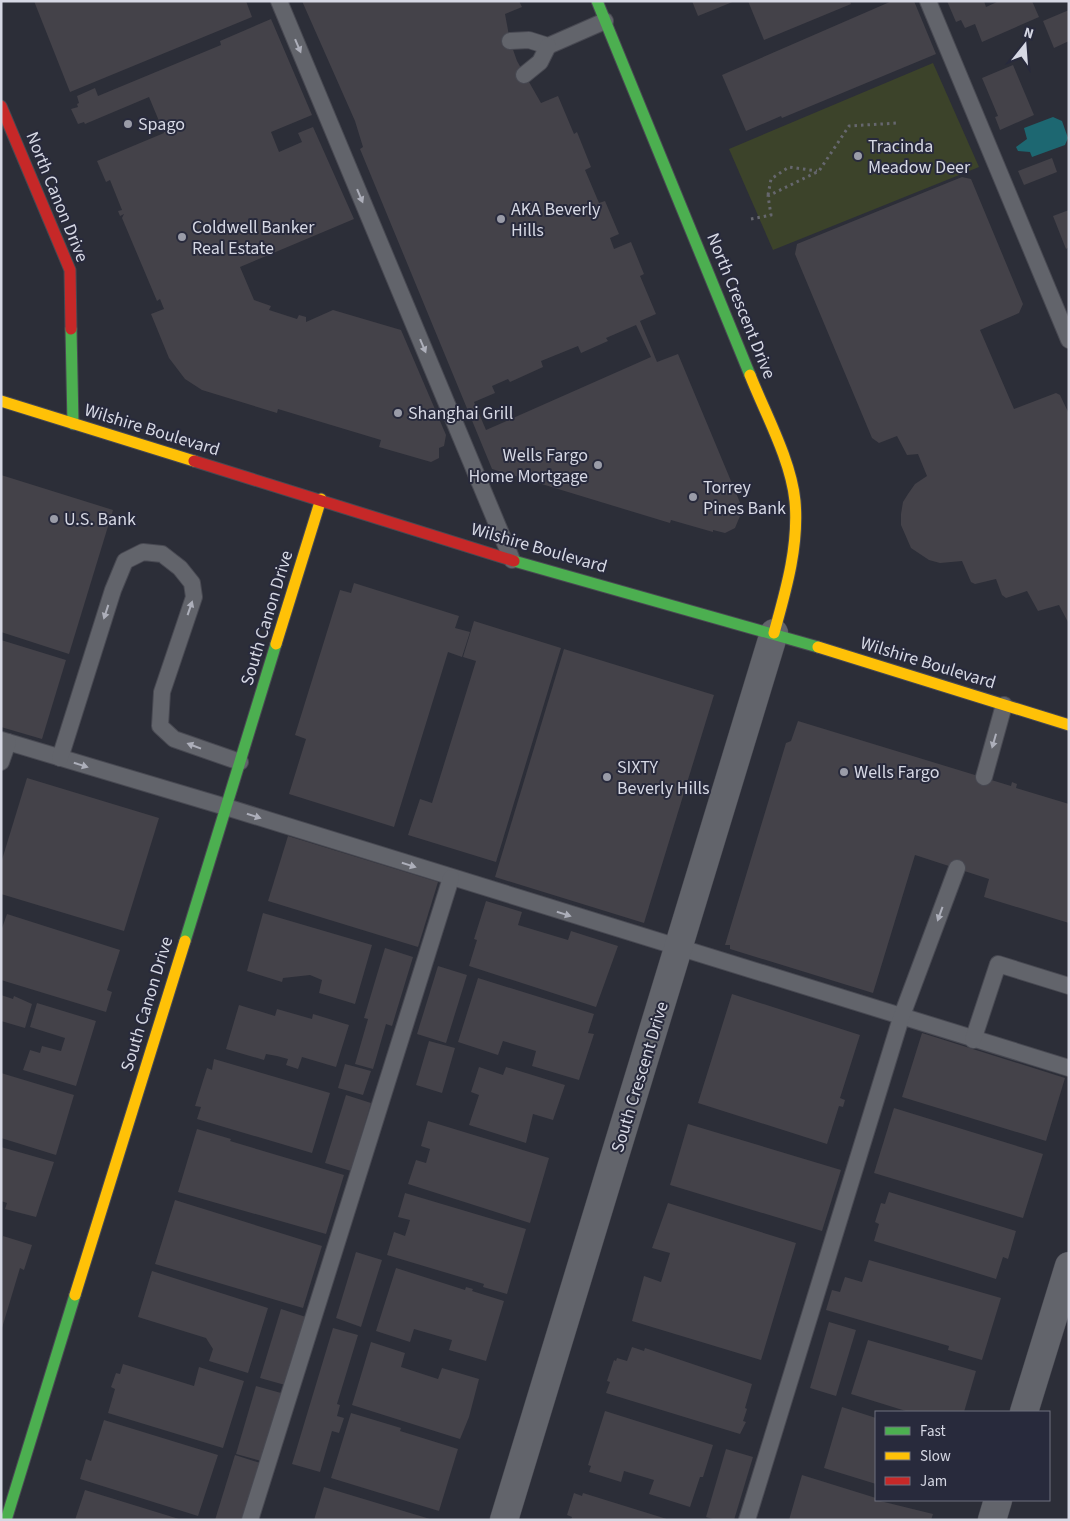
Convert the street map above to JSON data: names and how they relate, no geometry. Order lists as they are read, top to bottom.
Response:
{
  "streets": {
    "street": [
      "North Canon Drive",
      "North Crescent Drive",
      "Wilshire Boulevard",
      "South Canon Drive",
      "South Crescent Drive"
    ]
  },
  "crossings": [
    ["North Canon Drive", "Wilshire Boulevard"],
    ["North Crescent Drive", "Wilshire Boulevard"],
    ["North Crescent Drive", "South Crescent Drive"],
    ["Wilshire Boulevard", "South Canon Drive"],
    ["Wilshire Boulevard", "South Crescent Drive"]
  ],
  "places": [
    "Spago",
    "Tracinda Meadow Deer",
    "AKA Beverly Hills",
    "Coldwell Banker Real Estate",
    "Shanghai Grill",
    "Wells Fargo Home Mortgage",
    "Torrey Pines Bank",
    "U.S. Bank",
    "Wells Fargo",
    "SIXTY Beverly Hills"
  ],
  "legend": ["Fast", "Slow", "Jam"],
  "north": "top"
}
